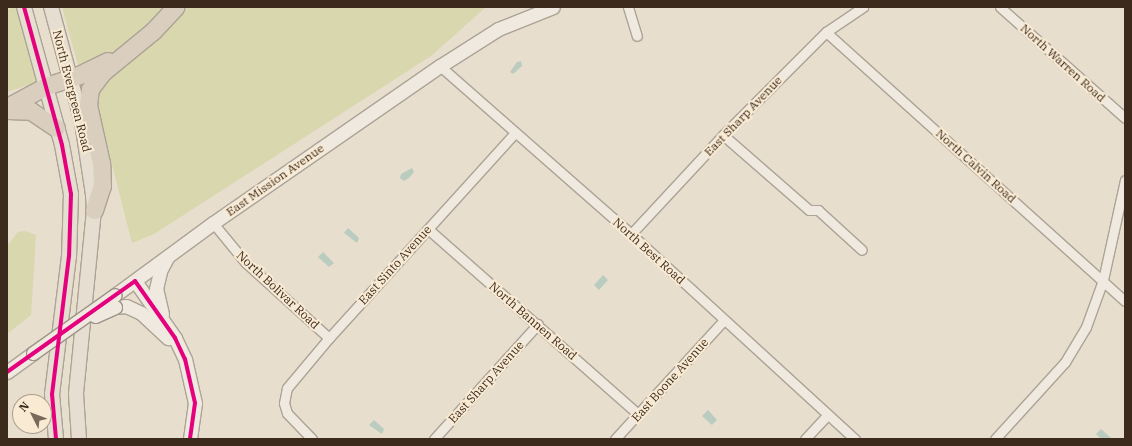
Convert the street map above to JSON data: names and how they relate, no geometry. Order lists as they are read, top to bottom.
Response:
{
  "streets": {
    "main road": ["North Evergreen Road"],
    "street": [
      "North Warren Road",
      "East Sharp Avenue",
      "North Calvin Road",
      "East Mission Avenue",
      "North Best Road",
      "East Sinto Avenue",
      "North Bolivar Road",
      "North Bannen Road",
      "East Boone Avenue"
    ]
  },
  "crossings": [
    ["East Sharp Avenue", "North Calvin Road"],
    ["East Sharp Avenue", "North Best Road"],
    ["East Sharp Avenue", "North Bannen Road"],
    ["East Mission Avenue", "North Best Road"],
    ["East Mission Avenue", "North Bolivar Road"],
    ["North Best Road", "East Sinto Avenue"],
    ["North Best Road", "East Boone Avenue"],
    ["East Sinto Avenue", "North Bolivar Road"],
    ["East Sinto Avenue", "North Bannen Road"],
    ["North Bannen Road", "East Boone Avenue"]
  ],
  "north": "top left"
}
